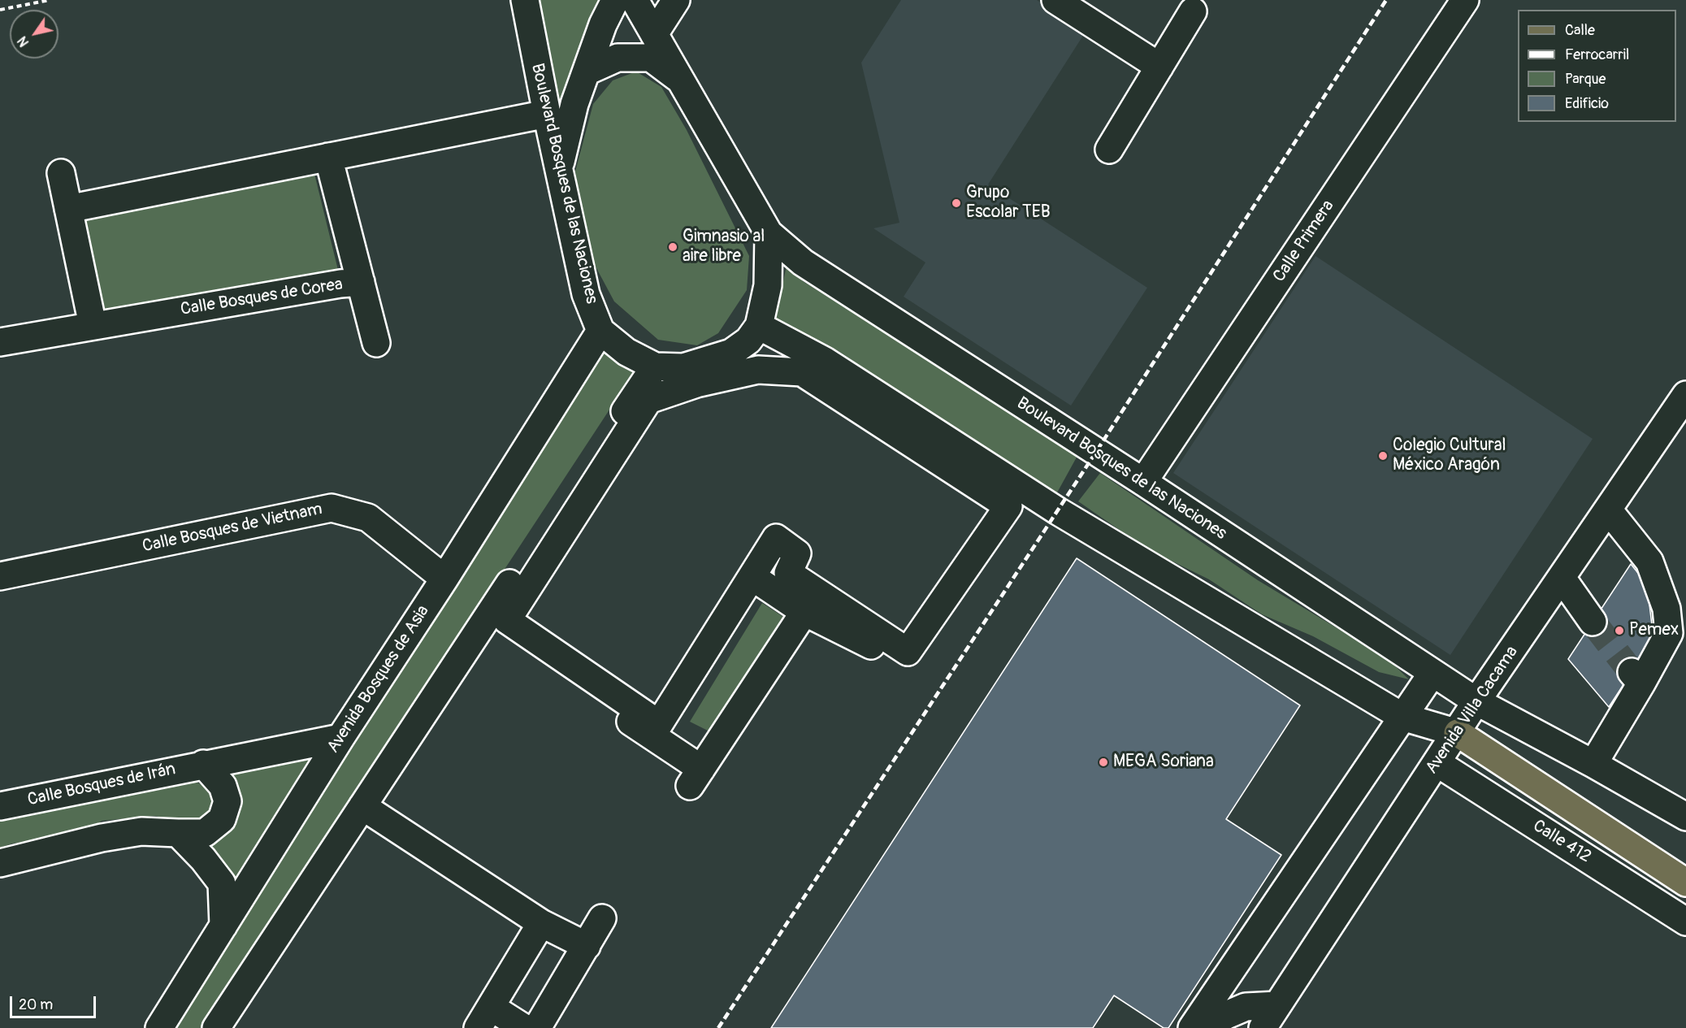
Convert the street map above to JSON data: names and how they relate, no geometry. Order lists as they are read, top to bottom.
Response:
{
  "streets": {
    "street": [
      "Boulevard Bosques de las Naciones",
      "Calle Primera",
      "Calle Bosques de Corea",
      "Calle Bosques de Vietnam",
      "Avenida Bosques de Asia",
      "Avenida Villa Cacama",
      "Calle Bosques de Irán",
      "Calle 412"
    ]
  },
  "crossings": [
    ["Boulevard Bosques de las Naciones", "Calle Primera"],
    ["Boulevard Bosques de las Naciones", "Avenida Bosques de Asia"],
    ["Boulevard Bosques de las Naciones", "Avenida Villa Cacama"],
    ["Calle Bosques de Vietnam", "Avenida Bosques de Asia"],
    ["Avenida Bosques de Asia", "Calle Bosques de Irán"],
    ["Avenida Villa Cacama", "Calle 412"]
  ],
  "places": [
    "Grupo Escolar TEB",
    "Gimnasio al aire libre",
    "Colegio Cultural México Aragón",
    "Pemex",
    "MEGA Soriana"
  ],
  "legend": [
    "Calle",
    "Ferrocarril",
    "Parque",
    "Edificio"
  ],
  "scale_bar": "20 m",
  "north": "bottom left"
}
